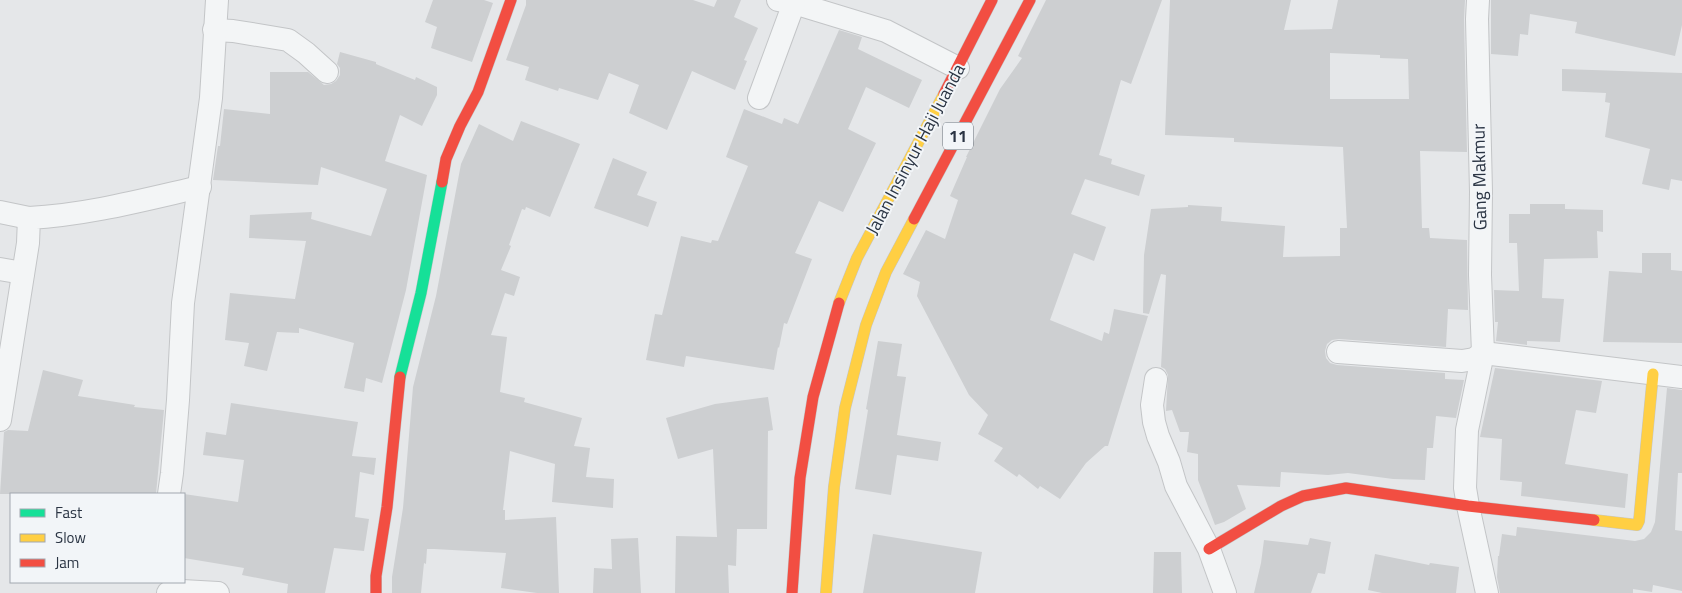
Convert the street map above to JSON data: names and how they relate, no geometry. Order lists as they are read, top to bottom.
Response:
{
  "streets": {
    "main road": ["11", "Jalan Insinyur Haji Juanda"],
    "street": ["Gang Makmur"]
  },
  "legend": ["Fast", "Slow", "Jam"]
}
